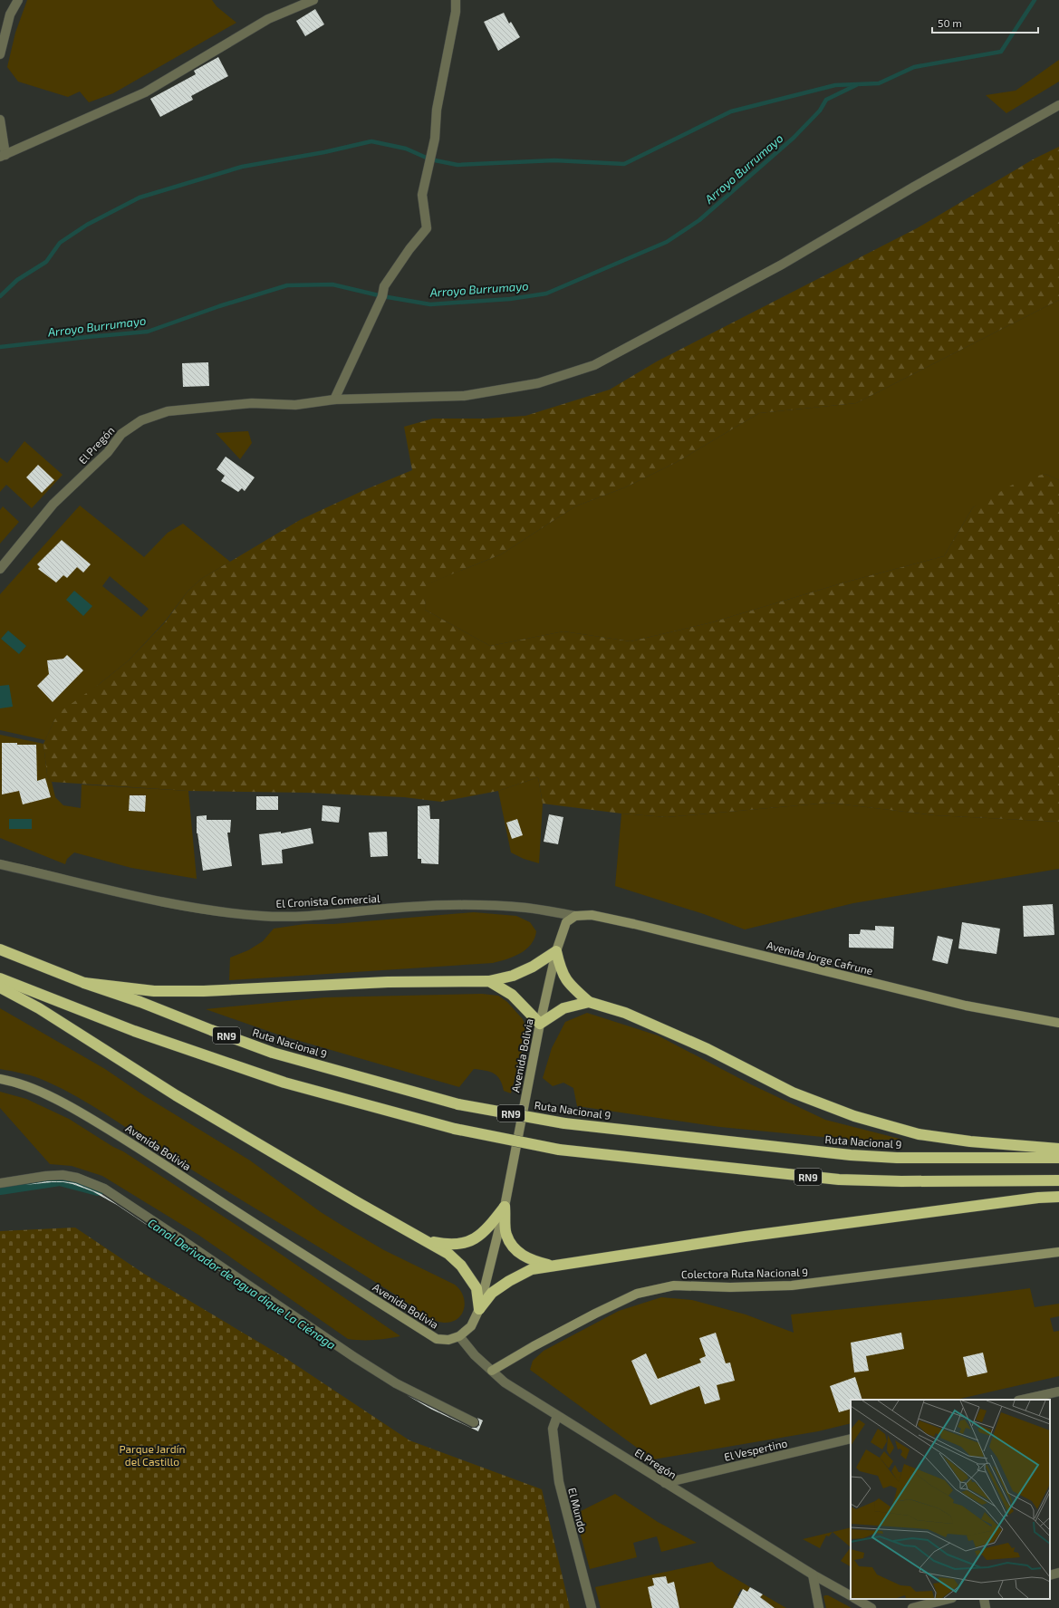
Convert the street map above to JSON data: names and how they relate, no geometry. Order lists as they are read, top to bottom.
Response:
{
  "streets": {
    "highway": ["RN9", "Ruta Nacional 9"],
    "street": [
      "El Pregón",
      "El Cronista Comercial",
      "Avenida Jorge Cafrune",
      "Avenida Bolivia",
      "Colectora Ruta Nacional 9",
      "El Vespertino",
      "El Mundo"
    ]
  },
  "crossings": [
    ["El Pregón", "Avenida Bolivia"],
    ["El Pregón", "Colectora Ruta Nacional 9"],
    ["El Pregón", "El Vespertino"],
    ["El Pregón", "El Mundo"],
    ["El Cronista Comercial", "Avenida Jorge Cafrune"],
    ["El Cronista Comercial", "Avenida Bolivia"],
    ["Avenida Jorge Cafrune", "Avenida Bolivia"]
  ],
  "water": ["Arroyo Burrumayo", "Canal Derivador de agua dique La Ciénaga"],
  "parks": ["Parque Jardín del Castillo"],
  "scale_bar": "50 m"
}
